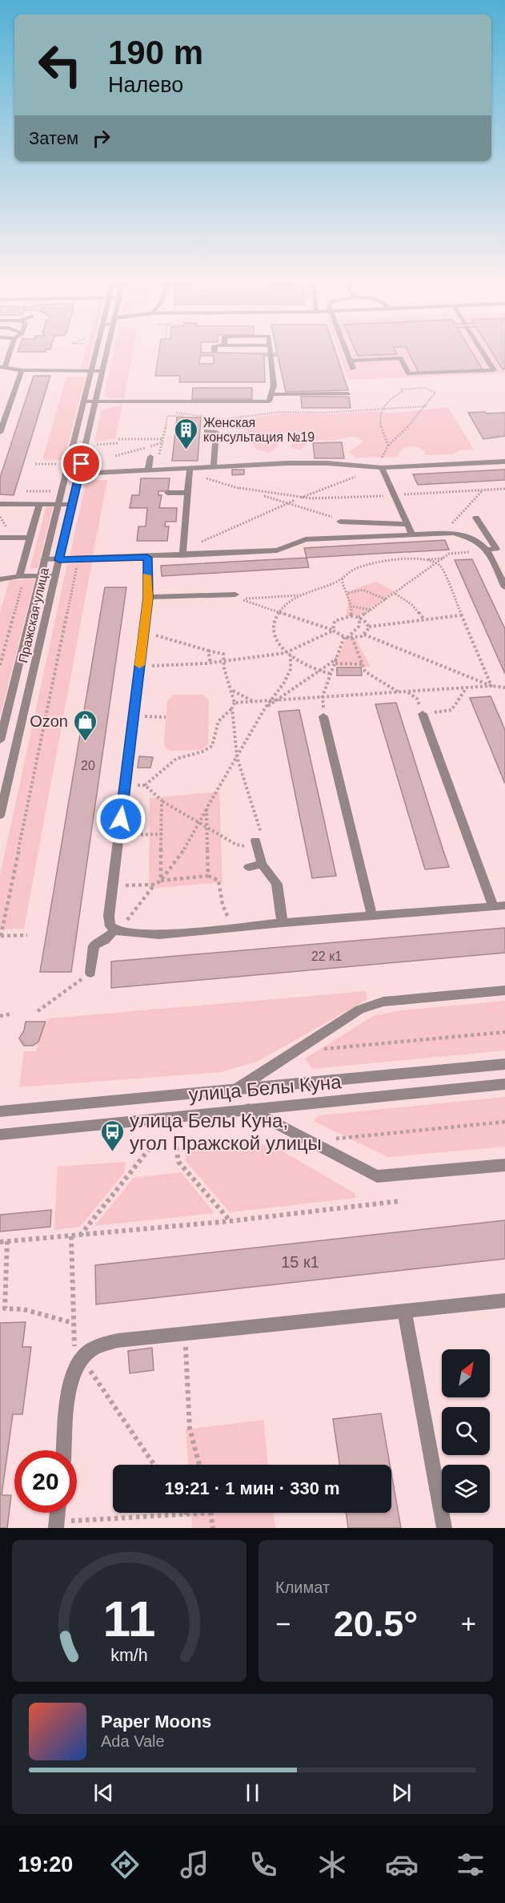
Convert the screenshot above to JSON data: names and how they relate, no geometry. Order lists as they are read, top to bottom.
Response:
{
  "streets": {
    "street": ["Пражская улица", "улица Белы Куна"]
  },
  "places": {
    "building": ["Женская консультация №19"],
    "shop": ["Ozon"],
    "bus stop": ["улица Белы Куна, угол Пражской улицы"]
  },
  "house_numbers": ["20", "22 к1", "15 к1"],
  "north": "top right",
  "page": {
    "turn": ["190 m", "Налево"],
    "then": "Затем",
    "limit": "20",
    "trip": "19:21 · 1 мин · 330 m",
    "tile": "Климат",
    "heat": ["−", "20.5°", "+"],
    "song": ["Paper Moons", "Ada Vale"],
    "tabs": "19:20",
    "gauge": ["11", "km/h"]
  }
}
